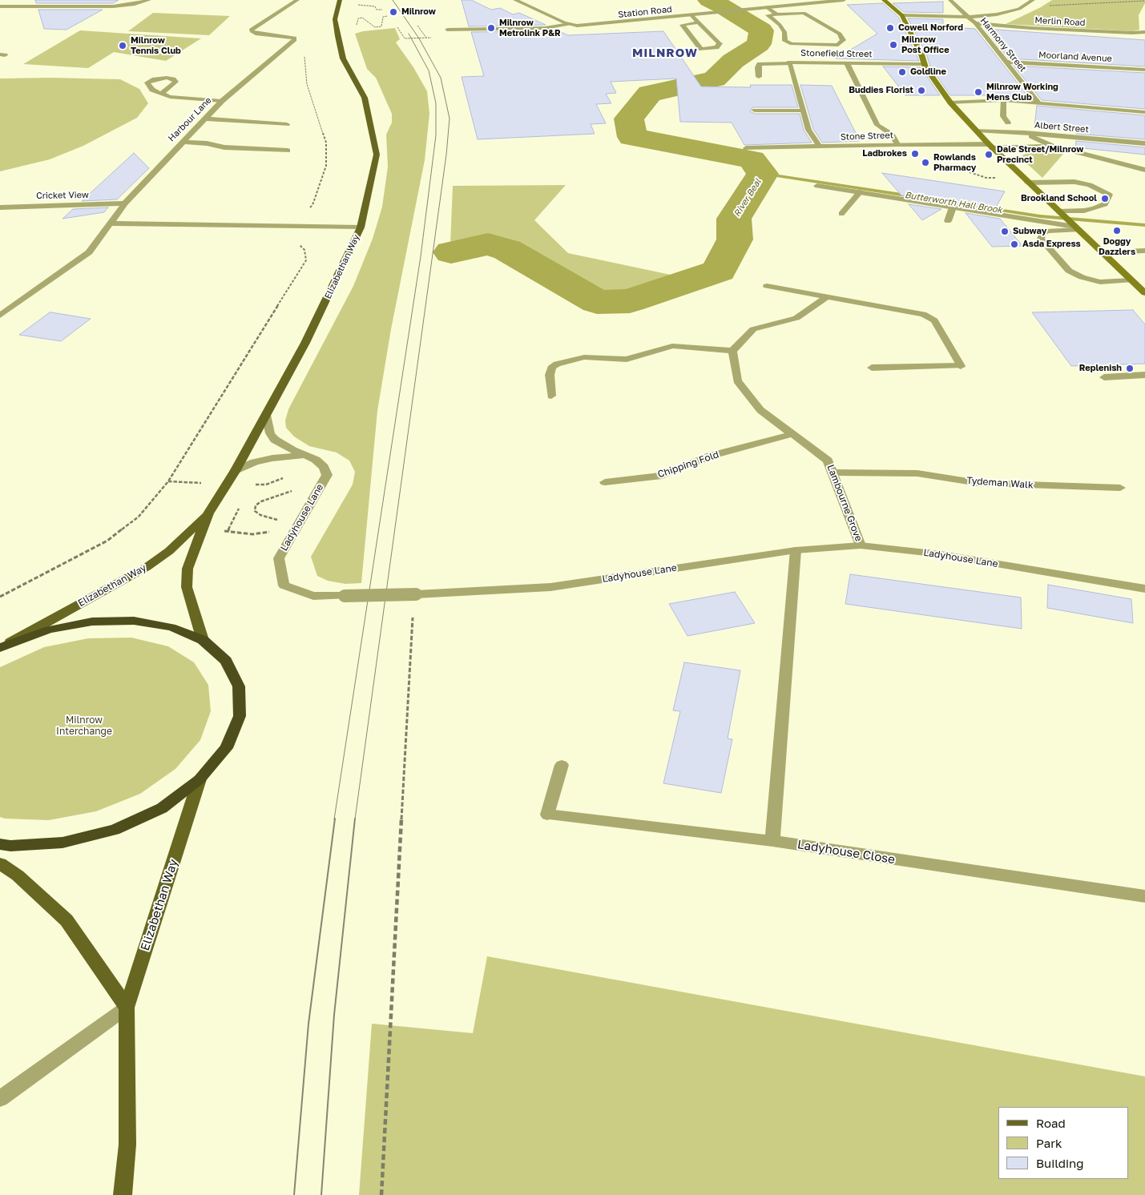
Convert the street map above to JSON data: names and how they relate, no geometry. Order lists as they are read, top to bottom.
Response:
{
  "streets": {
    "main road": ["Elizabethan Way"],
    "street": [
      "Station Road",
      "Merlin Road",
      "Harmony Street",
      "Stonefield Street",
      "Moorland Avenue",
      "Harbour Lane",
      "Albert Street",
      "Stone Street",
      "Cricket View",
      "Chipping Fold",
      "Tydeman Walk",
      "Lambourne Grove",
      "Ladyhouse Lane",
      "Ladyhouse Close"
    ]
  },
  "crossings": [
    ["Merlin Road", "Harmony Street"],
    ["Harmony Street", "Moorland Avenue"],
    ["Stonefield Street", "Stone Street"],
    ["Harbour Lane", "Cricket View"],
    ["Elizabethan Way", "Ladyhouse Lane"],
    ["Chipping Fold", "Lambourne Grove"],
    ["Tydeman Walk", "Lambourne Grove"],
    ["Lambourne Grove", "Ladyhouse Lane"]
  ],
  "districts": ["MILNROW"],
  "water": ["River Beal", "Butterworth Hall Brook"],
  "parks": ["Milnrow Interchange"],
  "places": [
    "Milnrow",
    "Milnrow Metrolink P&R",
    "Cowell Norford",
    "Milnrow Post Office",
    "Milnrow Tennis Club",
    "Goldline",
    "Buddies Florist",
    "Milnrow Working Mens Club",
    "Ladbrokes",
    "Dale Street/Milnrow Precinct",
    "Rowlands Pharmacy",
    "Brookland School",
    "Doggy Dazzlers",
    "Subway",
    "Asda Express",
    "Replenish"
  ],
  "legend": ["Road", "Park", "Building"]
}
